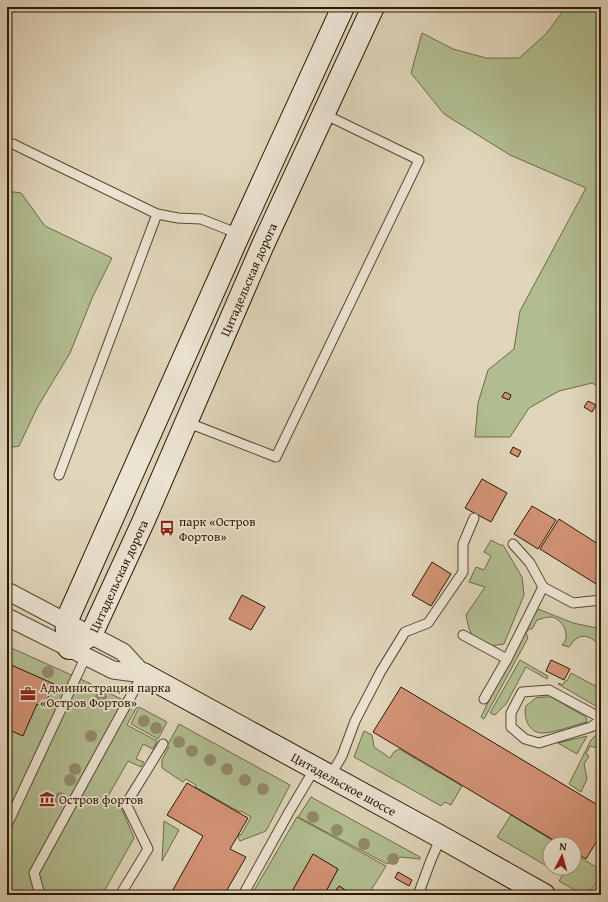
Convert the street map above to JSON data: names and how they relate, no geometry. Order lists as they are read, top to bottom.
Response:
{
  "streets": {
    "street": ["Цитадельская дорога", "Цитадельское шоссе"]
  },
  "crossings": [
    ["Цитадельская дорога", "Цитадельское шоссе"]
  ],
  "places": {
    "bus stop": ["парк «Остров Фортов»"],
    "office": ["Администрация парка «Остров Фортов»"],
    "museum": ["Остров фортов"]
  },
  "north": "top"
}
